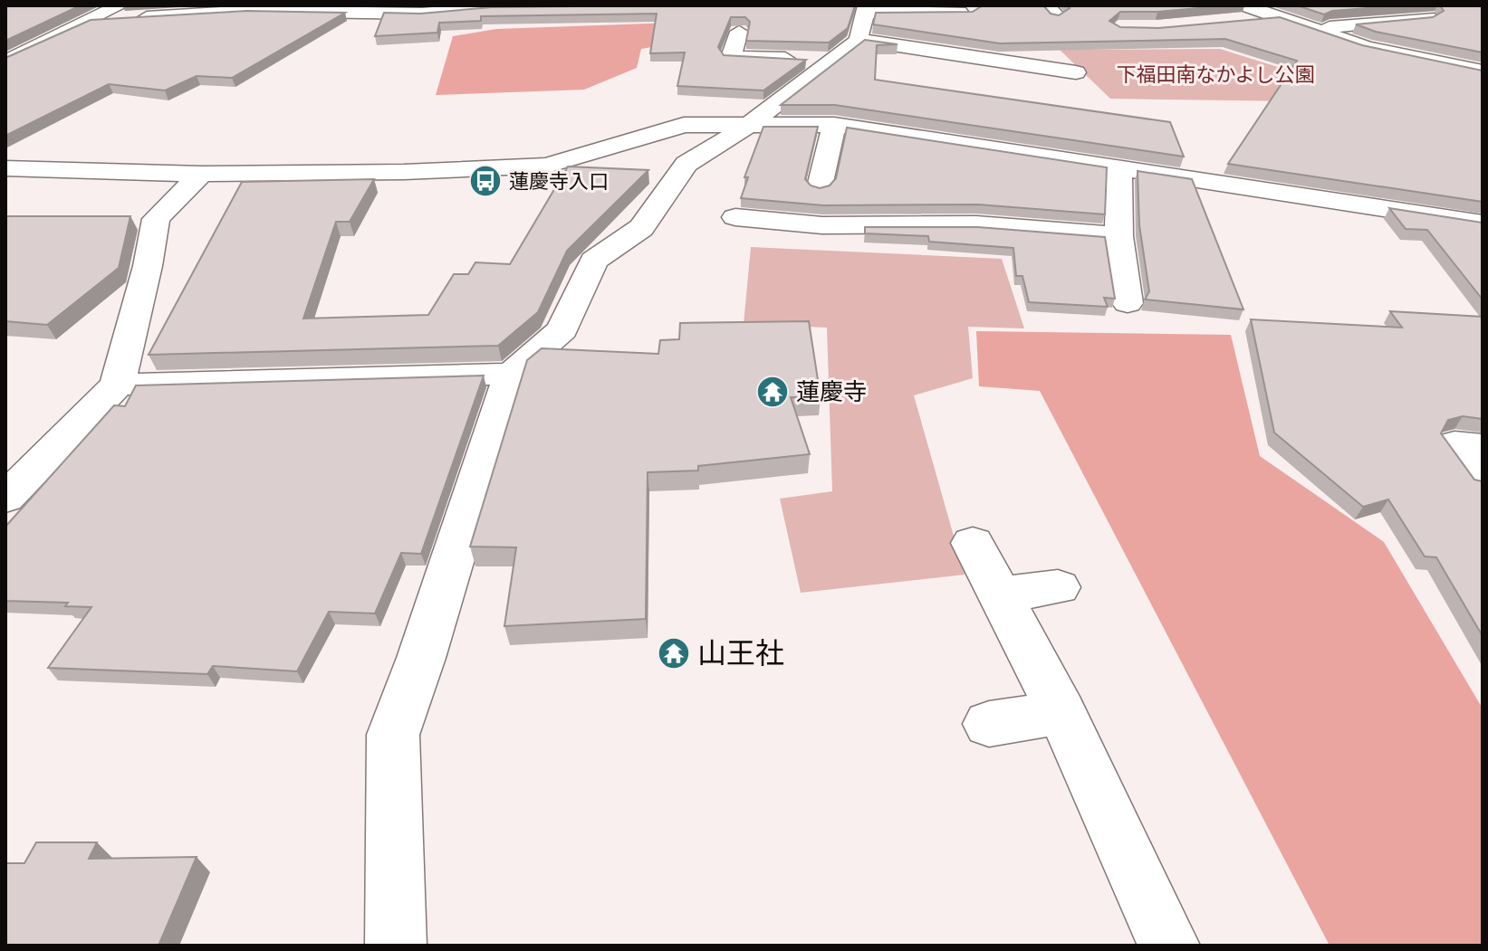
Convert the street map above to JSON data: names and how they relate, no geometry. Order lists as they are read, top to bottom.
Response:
{
  "parks": ["下福田南なかよし公園"],
  "places": {
    "bus stop": ["蓮慶寺入口"],
    "temple": ["蓮慶寺", "山王社"]
  }
}
